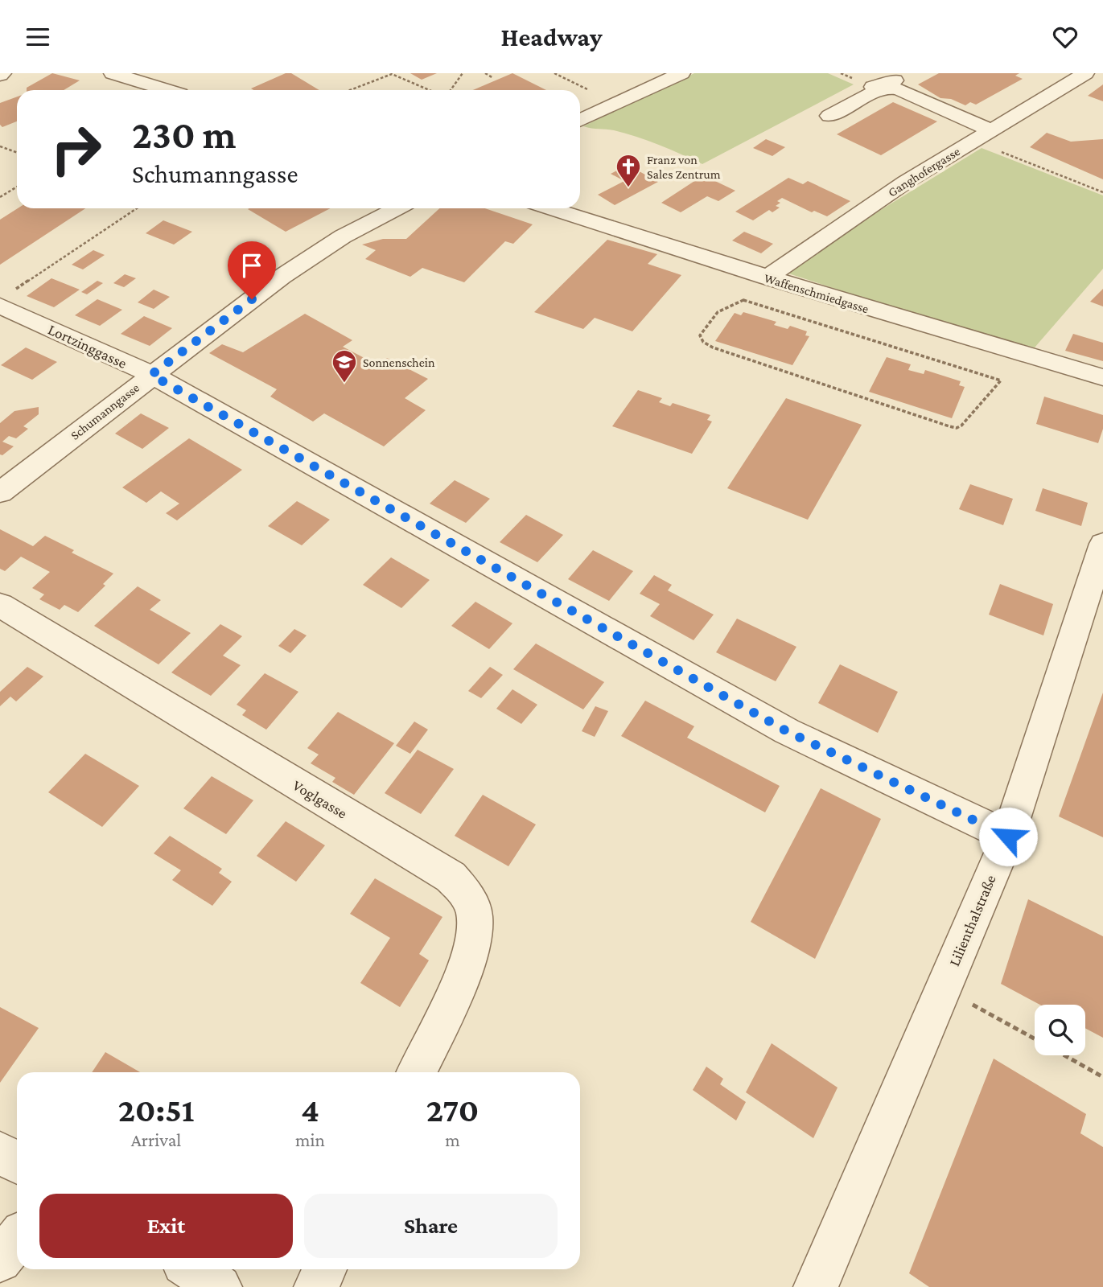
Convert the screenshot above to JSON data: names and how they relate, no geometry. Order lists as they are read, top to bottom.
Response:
{
  "streets": {
    "street": [
      "Ganghofergasse",
      "Waffenschmiedgasse",
      "Lortzinggasse",
      "Schumanngasse",
      "Voglgasse",
      "Lilienthalstraße"
    ]
  },
  "crossings": [
    ["Ganghofergasse", "Waffenschmiedgasse"],
    ["Lortzinggasse", "Schumanngasse"],
    ["Lortzinggasse", "Lilienthalstraße"]
  ],
  "places": {
    "church": ["Franz von Sales Zentrum"],
    "school or university": ["Sonnenschein"]
  },
  "page": {
    "header": "Headway",
    "turn": ["230 m", "Schumanngasse"],
    "eta": [
      "20:51",
      "Arrival",
      "4",
      "min",
      "270",
      "m"
    ],
    "buttons": ["Exit", "Share"]
  }
}
